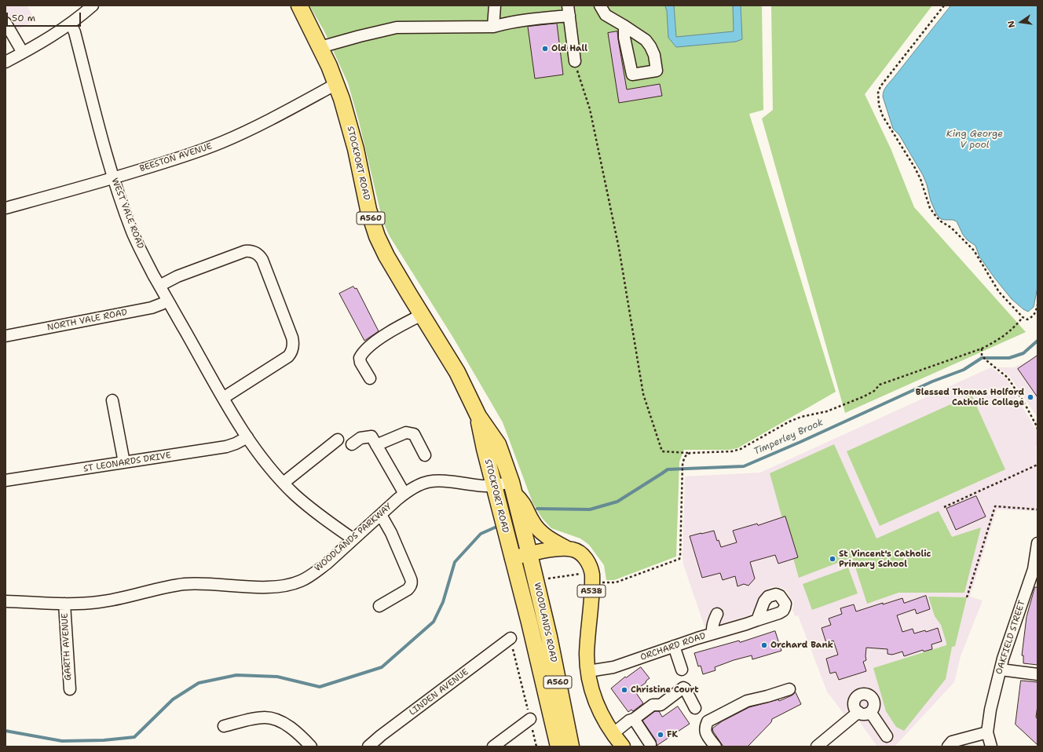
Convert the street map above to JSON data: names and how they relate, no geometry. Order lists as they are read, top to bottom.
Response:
{
  "streets": {
    "highway": ["STOCKPORT ROAD", "A560", "WOODLANDS ROAD"],
    "main road": ["A538"],
    "street": [
      "BEESTON AVENUE",
      "WEST VALE ROAD",
      "NORTH VALE ROAD",
      "ST LEONARDS DRIVE",
      "WOODLANDS PARKWAY",
      "OAKFIELD STREET",
      "GARTH AVENUE",
      "ORCHARD ROAD",
      "LINDEN AVENUE"
    ]
  },
  "crossings": [
    ["BEESTON AVENUE", "STOCKPORT ROAD"],
    ["BEESTON AVENUE", "WEST VALE ROAD"],
    ["STOCKPORT ROAD", "WOODLANDS PARKWAY"],
    ["STOCKPORT ROAD", "A538"],
    ["STOCKPORT ROAD", "WOODLANDS ROAD"],
    ["WEST VALE ROAD", "NORTH VALE ROAD"],
    ["WEST VALE ROAD", "ST LEONARDS DRIVE"],
    ["WEST VALE ROAD", "WOODLANDS PARKWAY"],
    ["WOODLANDS PARKWAY", "GARTH AVENUE"],
    ["A538", "WOODLANDS ROAD"],
    ["A538", "ORCHARD ROAD"]
  ],
  "water": ["King George V pool", "Timperley Brook"],
  "places": [
    "Old Hall",
    "Blessed Thomas Holford Catholic College",
    "St Vincent's Catholic Primary School",
    "Orchard Bank",
    "Christine Court",
    "FK"
  ],
  "scale_bar": "50 m",
  "north": "left"
}
